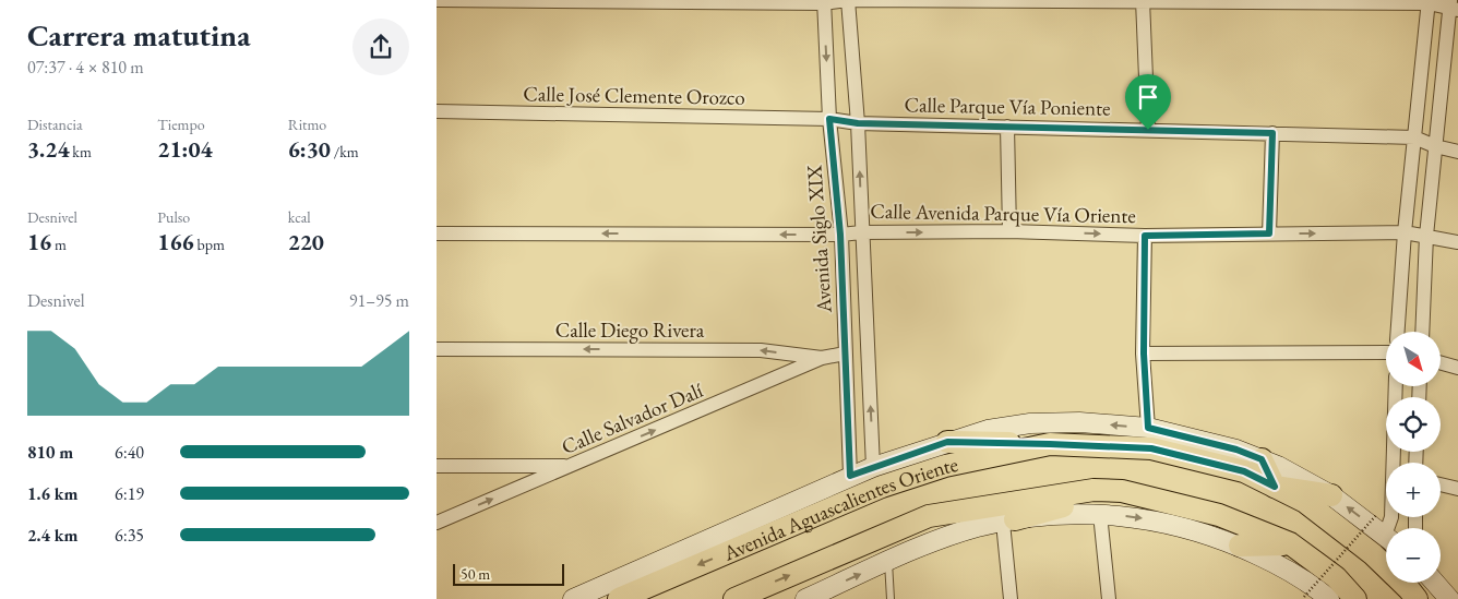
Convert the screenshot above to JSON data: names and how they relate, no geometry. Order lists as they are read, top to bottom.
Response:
{
  "streets": {
    "main road": ["Avenida Aguascalientes Oriente"],
    "street": [
      "Calle José Clemente Orozco",
      "Calle Parque Vía Poniente",
      "Calle Avenida Parque Vía Oriente",
      "Avenida Siglo XIX",
      "Calle Diego Rivera",
      "Calle Salvador Dalí"
    ]
  },
  "crossings": [
    ["Calle José Clemente Orozco", "Calle Parque Vía Poniente"],
    ["Calle José Clemente Orozco", "Avenida Siglo XIX"],
    ["Calle Parque Vía Poniente", "Avenida Siglo XIX"],
    ["Calle Avenida Parque Vía Oriente", "Avenida Siglo XIX"],
    ["Avenida Siglo XIX", "Calle Salvador Dalí"],
    ["Avenida Siglo XIX", "Avenida Aguascalientes Oriente"],
    ["Calle Diego Rivera", "Calle Salvador Dalí"]
  ],
  "scale_bar": "50 m",
  "north": "bottom right",
  "page": {
    "heading": ["Carrera matutina", "07:37 · 4 × 810 m"],
    "stats": [
      ["Distancia", "3.24 km"],
      ["Tiempo", "21:04"],
      ["Ritmo", "6:30 /km"],
      ["Desnivel", "16 m"],
      ["Pulso", "166 bpm"],
      ["kcal", "220"]
    ],
    "chart": ["Desnivel", "91–95 m"],
    "map_buttons": ["+", "−"],
    "list": [
      {
        "name": "810 m",
        "note": "6:40"
      },
      {
        "name": "1.6 km",
        "note": "6:19"
      },
      {
        "name": "2.4 km",
        "note": "6:35"
      }
    ],
    "scale": "50 m"
  }
}
